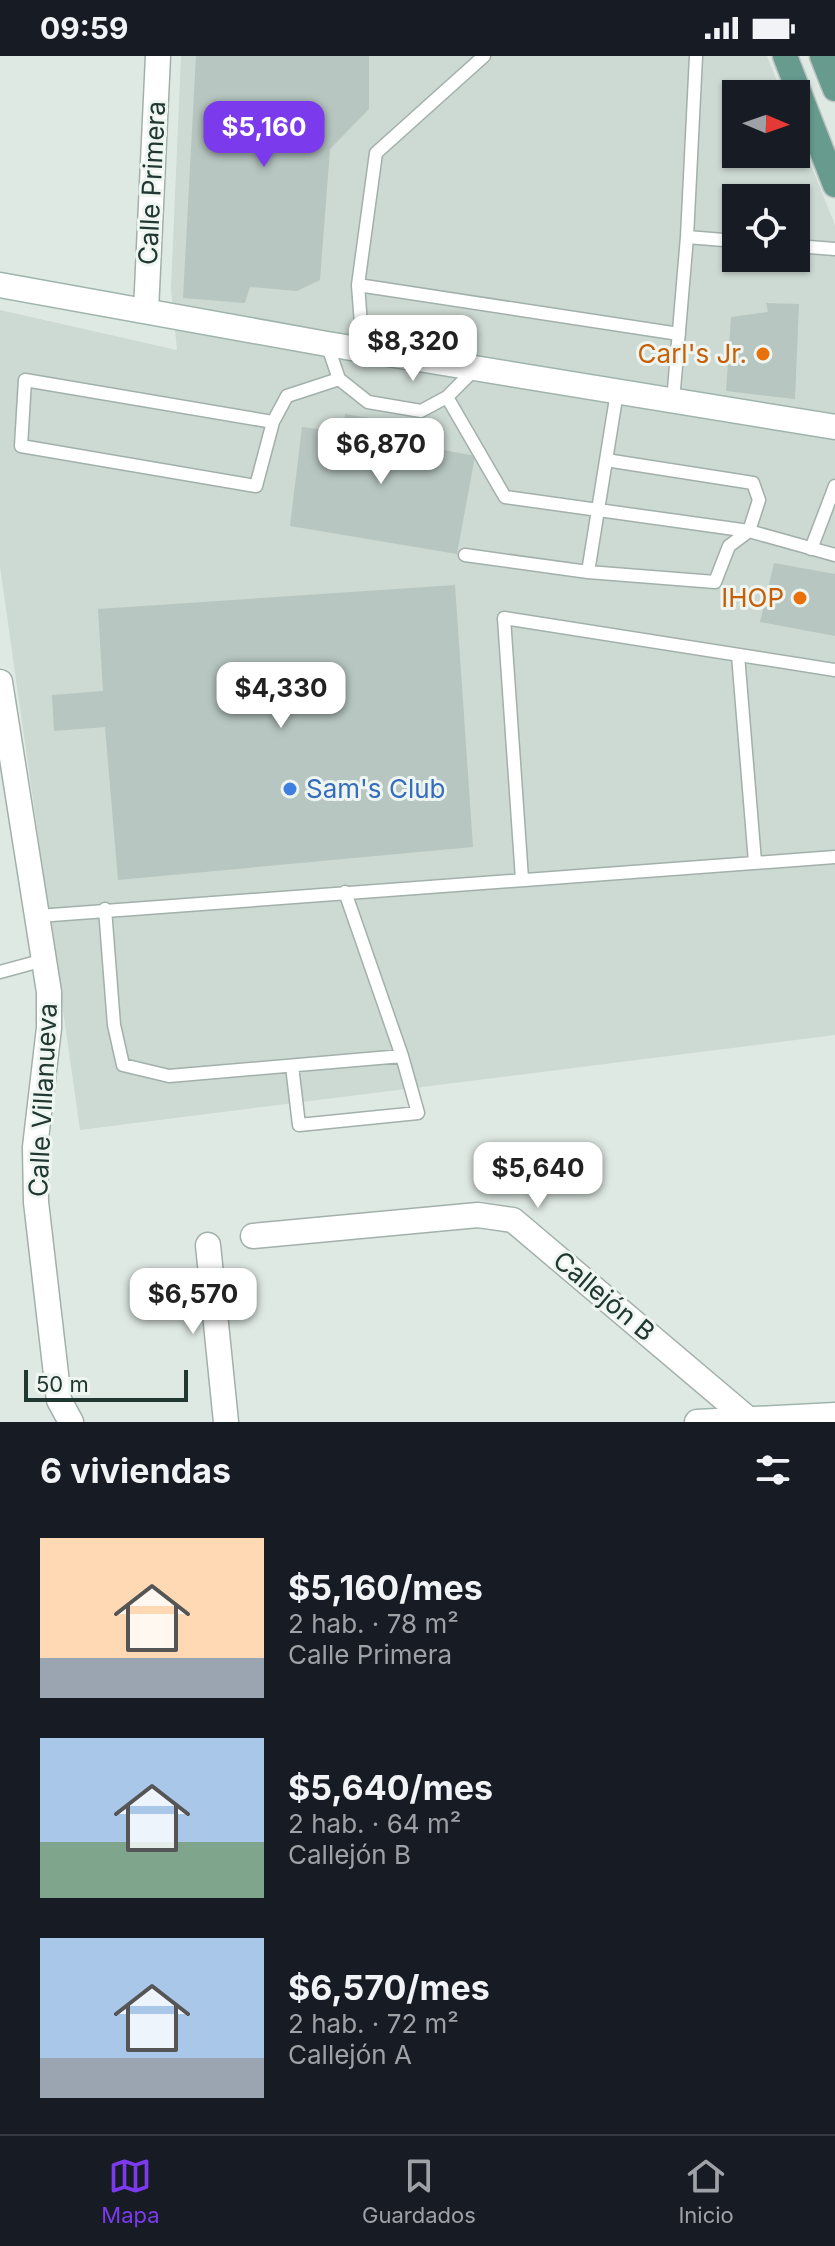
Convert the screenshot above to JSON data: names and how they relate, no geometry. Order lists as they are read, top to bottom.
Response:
{
  "streets": {
    "street": ["Calle Primera", "Calle Villanueva", "Callejón B"]
  },
  "places": ["Carl's Jr.", "IHOP", "Sam's Club"],
  "scale_bar": "50 m",
  "north": "right",
  "page": {
    "status": "09:59",
    "price": [
      "$5,160",
      "$8,320",
      "$6,870",
      "$4,330",
      "$5,640",
      "$6,570"
    ],
    "scale": "50 m",
    "heading": "6 viviendas",
    "list": [
      {
        "name": "$5,160/mes",
        "note": "2 hab. · 78 m² · Calle Primera"
      },
      {
        "name": "$5,640/mes",
        "note": "2 hab. · 64 m² · Callejón B"
      },
      {
        "name": "$6,570/mes",
        "note": "2 hab. · 72 m² · Callejón A"
      }
    ],
    "tabs": ["Mapa", "Guardados", "Inicio"]
  }
}
